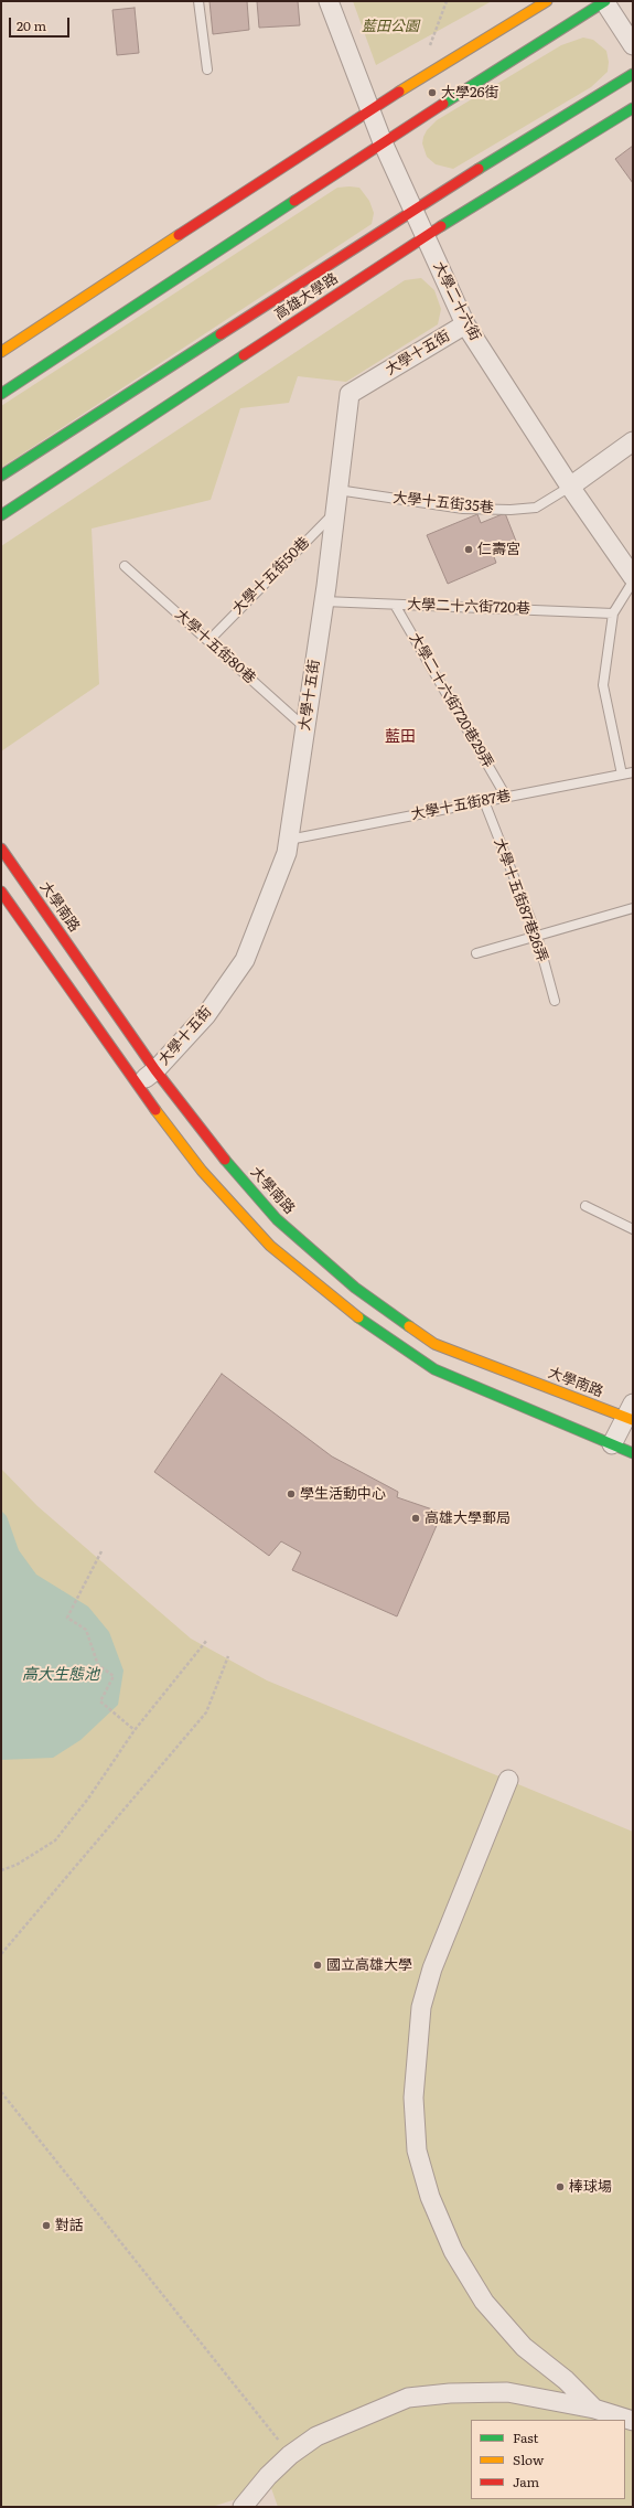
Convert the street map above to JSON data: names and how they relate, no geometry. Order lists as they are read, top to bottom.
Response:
{
  "streets": {
    "street": [
      "高雄大學路",
      "大學二十六街",
      "大學十五街",
      "大學南路"
    ],
    "lane": [
      "大學十五街35巷",
      "大學十五街50巷",
      "大學二十六街720巷",
      "大學十五街80巷",
      "大學二十六街720巷29弄",
      "大學十五街87巷",
      "大學十五街87巷26弄"
    ]
  },
  "crossings": [
    ["高雄大學路", "大學二十六街"],
    ["大學二十六街", "大學十五街"],
    ["大學二十六街", "大學十五街35巷"],
    ["大學十五街", "大學十五街35巷"],
    ["大學十五街", "大學十五街50巷"],
    ["大學十五街", "大學二十六街720巷"],
    ["大學十五街", "大學十五街80巷"],
    ["大學十五街", "大學十五街87巷"],
    ["大學十五街", "大學南路"],
    ["大學十五街50巷", "大學十五街80巷"],
    ["大學二十六街720巷", "大學二十六街720巷29弄"],
    ["大學二十六街720巷29弄", "大學十五街87巷"],
    ["大學十五街87巷", "大學十五街87巷26弄"]
  ],
  "districts": ["藍田"],
  "water": ["高大生態池"],
  "parks": ["藍田公園"],
  "places": [
    "大學26街",
    "仁壽宮",
    "學生活動中心",
    "高雄大學郵局",
    "國立高雄大學",
    "棒球場",
    "對話"
  ],
  "legend": ["Fast", "Slow", "Jam"],
  "scale_bar": "20 m"
}
